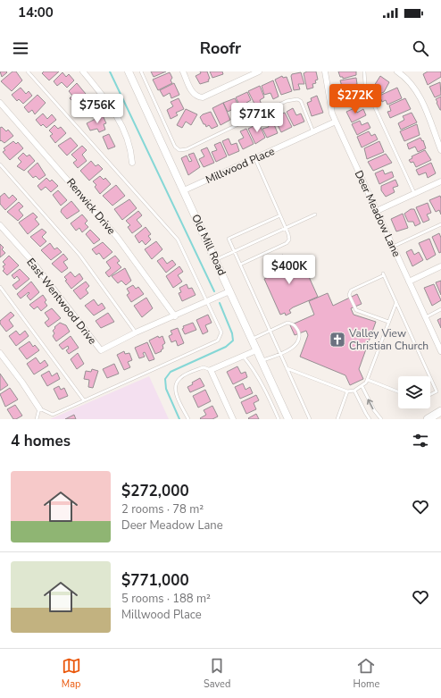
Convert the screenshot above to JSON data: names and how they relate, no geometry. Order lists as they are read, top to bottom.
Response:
{
  "streets": {
    "street": [
      "Millwood Place",
      "Renwick Drive",
      "Deer Meadow Lane",
      "Old Mill Road",
      "East Wentwood Drive"
    ]
  },
  "crossings": [
    ["Millwood Place", "Deer Meadow Lane"],
    ["Millwood Place", "Old Mill Road"],
    ["Renwick Drive", "East Wentwood Drive"],
    ["Old Mill Road", "East Wentwood Drive"]
  ],
  "places": {
    "church": ["Valley View Christian Church"]
  },
  "page": {
    "status": "14:00",
    "header": "Roofr",
    "price": [
      "$272K",
      "$756K",
      "$771K",
      "$400K"
    ],
    "heading": "4 homes",
    "list": [
      {
        "name": "$272,000",
        "note": "2 rooms · 78 m² · Deer Meadow Lane"
      },
      {
        "name": "$771,000",
        "note": "5 rooms · 188 m² · Millwood Place"
      }
    ],
    "tabs": ["Map", "Saved", "Home"]
  }
}
